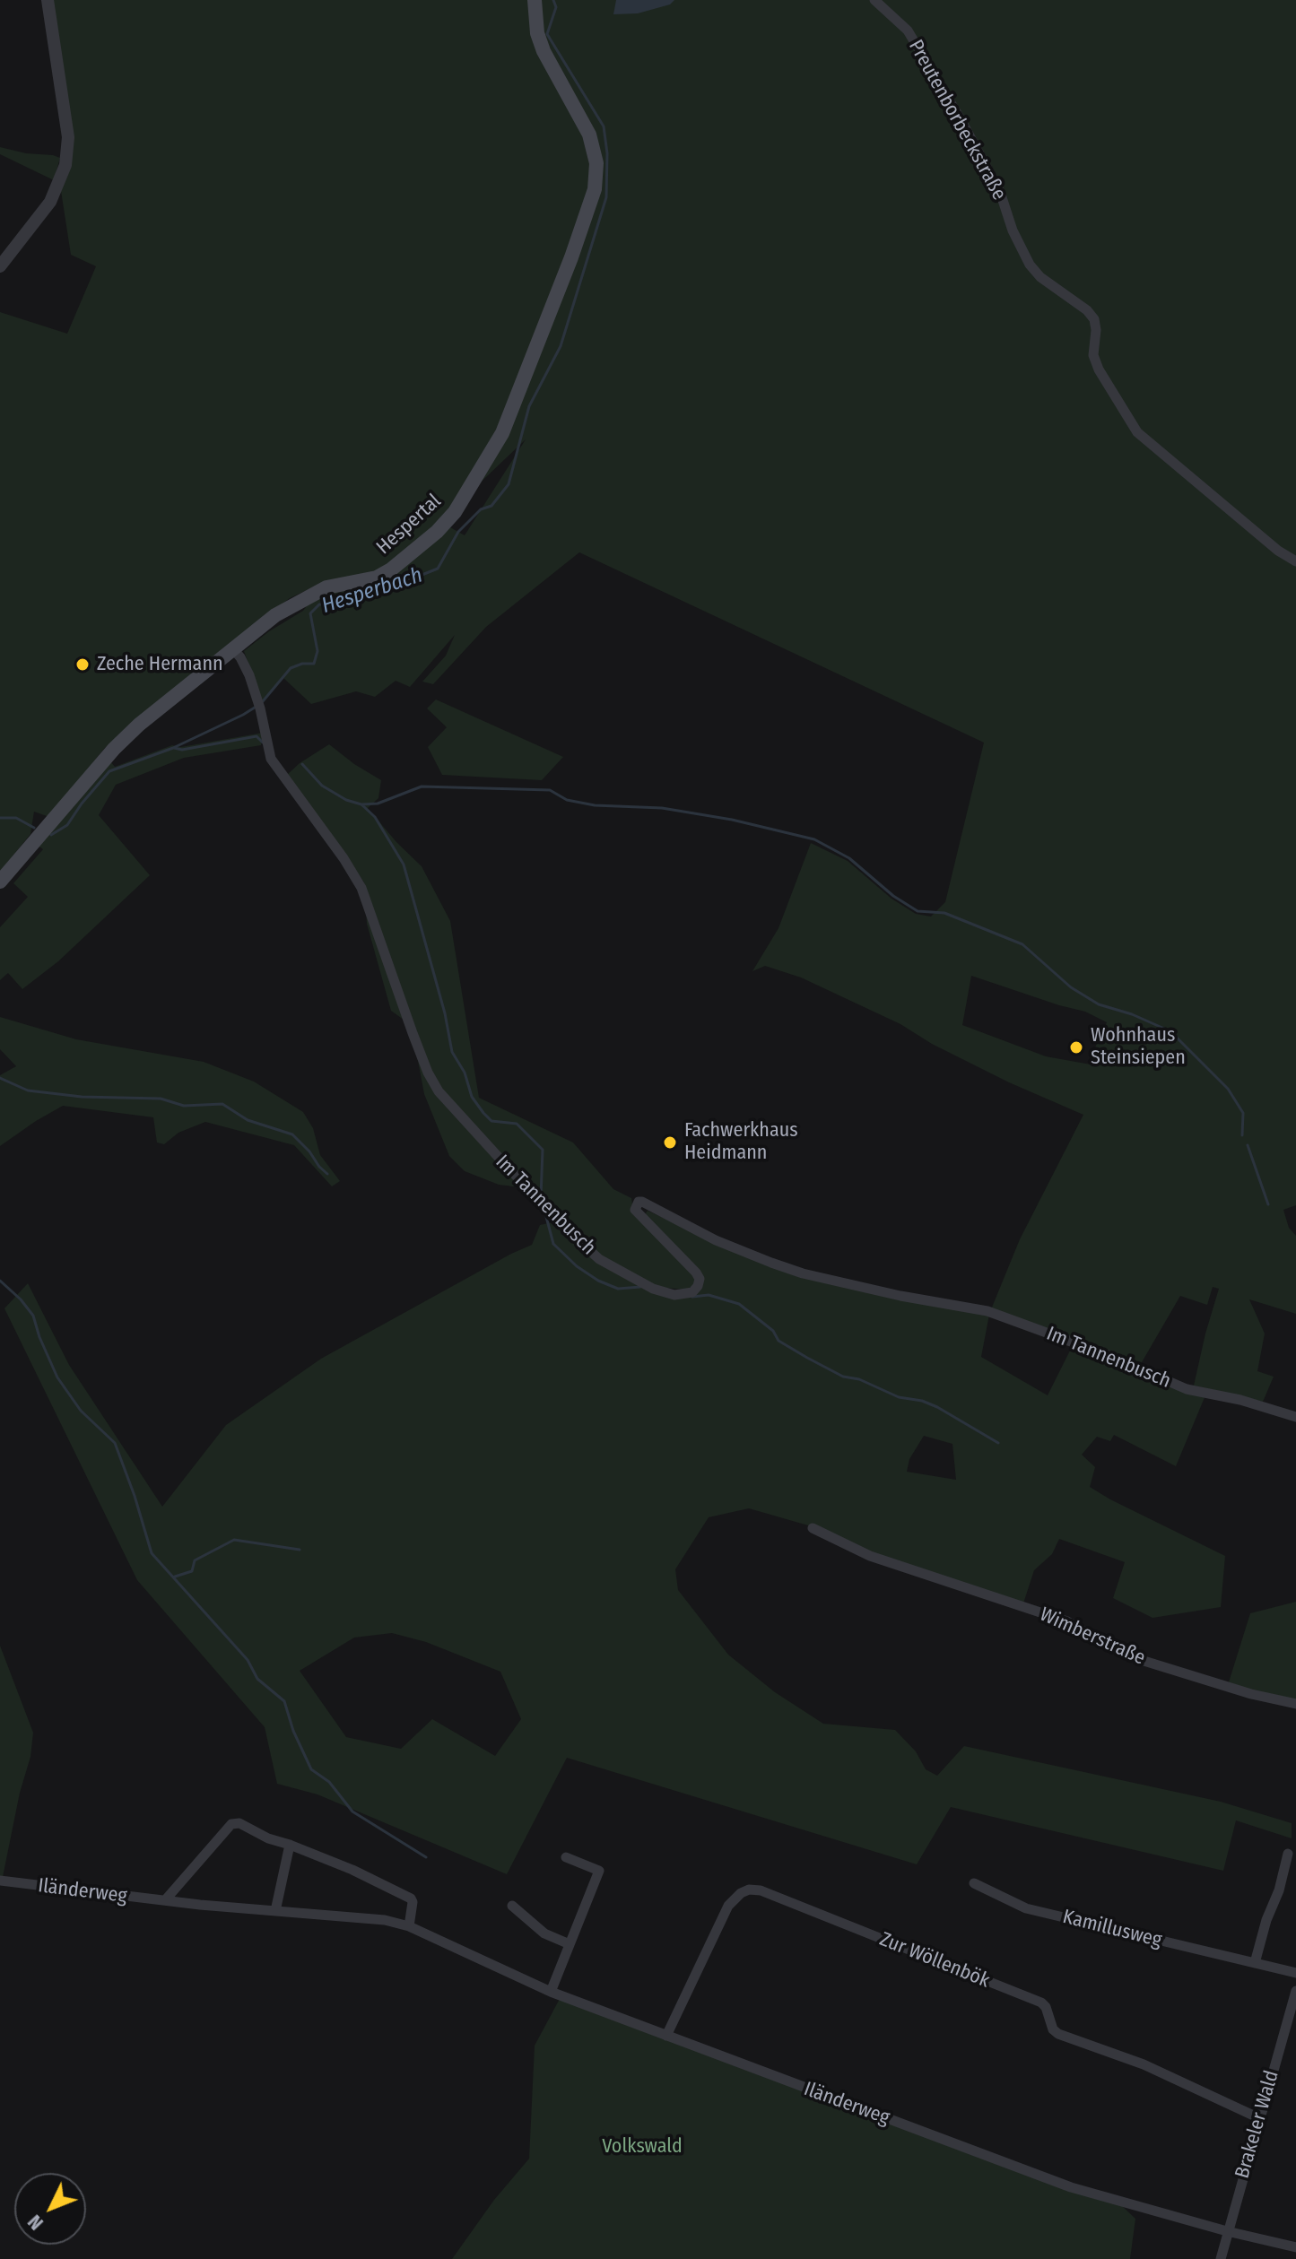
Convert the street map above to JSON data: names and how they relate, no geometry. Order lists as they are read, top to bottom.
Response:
{
  "streets": {
    "main road": ["Hespertal"],
    "street": [
      "Preutenborbeckstraße",
      "Im Tannenbusch",
      "Wimberstraße",
      "Iländerweg",
      "Kamillusweg",
      "Zur Wöllenbök",
      "Brakeler Wald"
    ]
  },
  "crossings": [
    ["Hespertal", "Im Tannenbusch"],
    ["Iländerweg", "Zur Wöllenbök"],
    ["Iländerweg", "Brakeler Wald"],
    ["Zur Wöllenbök", "Brakeler Wald"]
  ],
  "water": ["Hesperbach"],
  "parks": ["Volkswald"],
  "places": ["Zeche Hermann", "Wohnhaus Steinsiepen", "Fachwerkhaus Heidmann"],
  "north": "bottom left"
}
